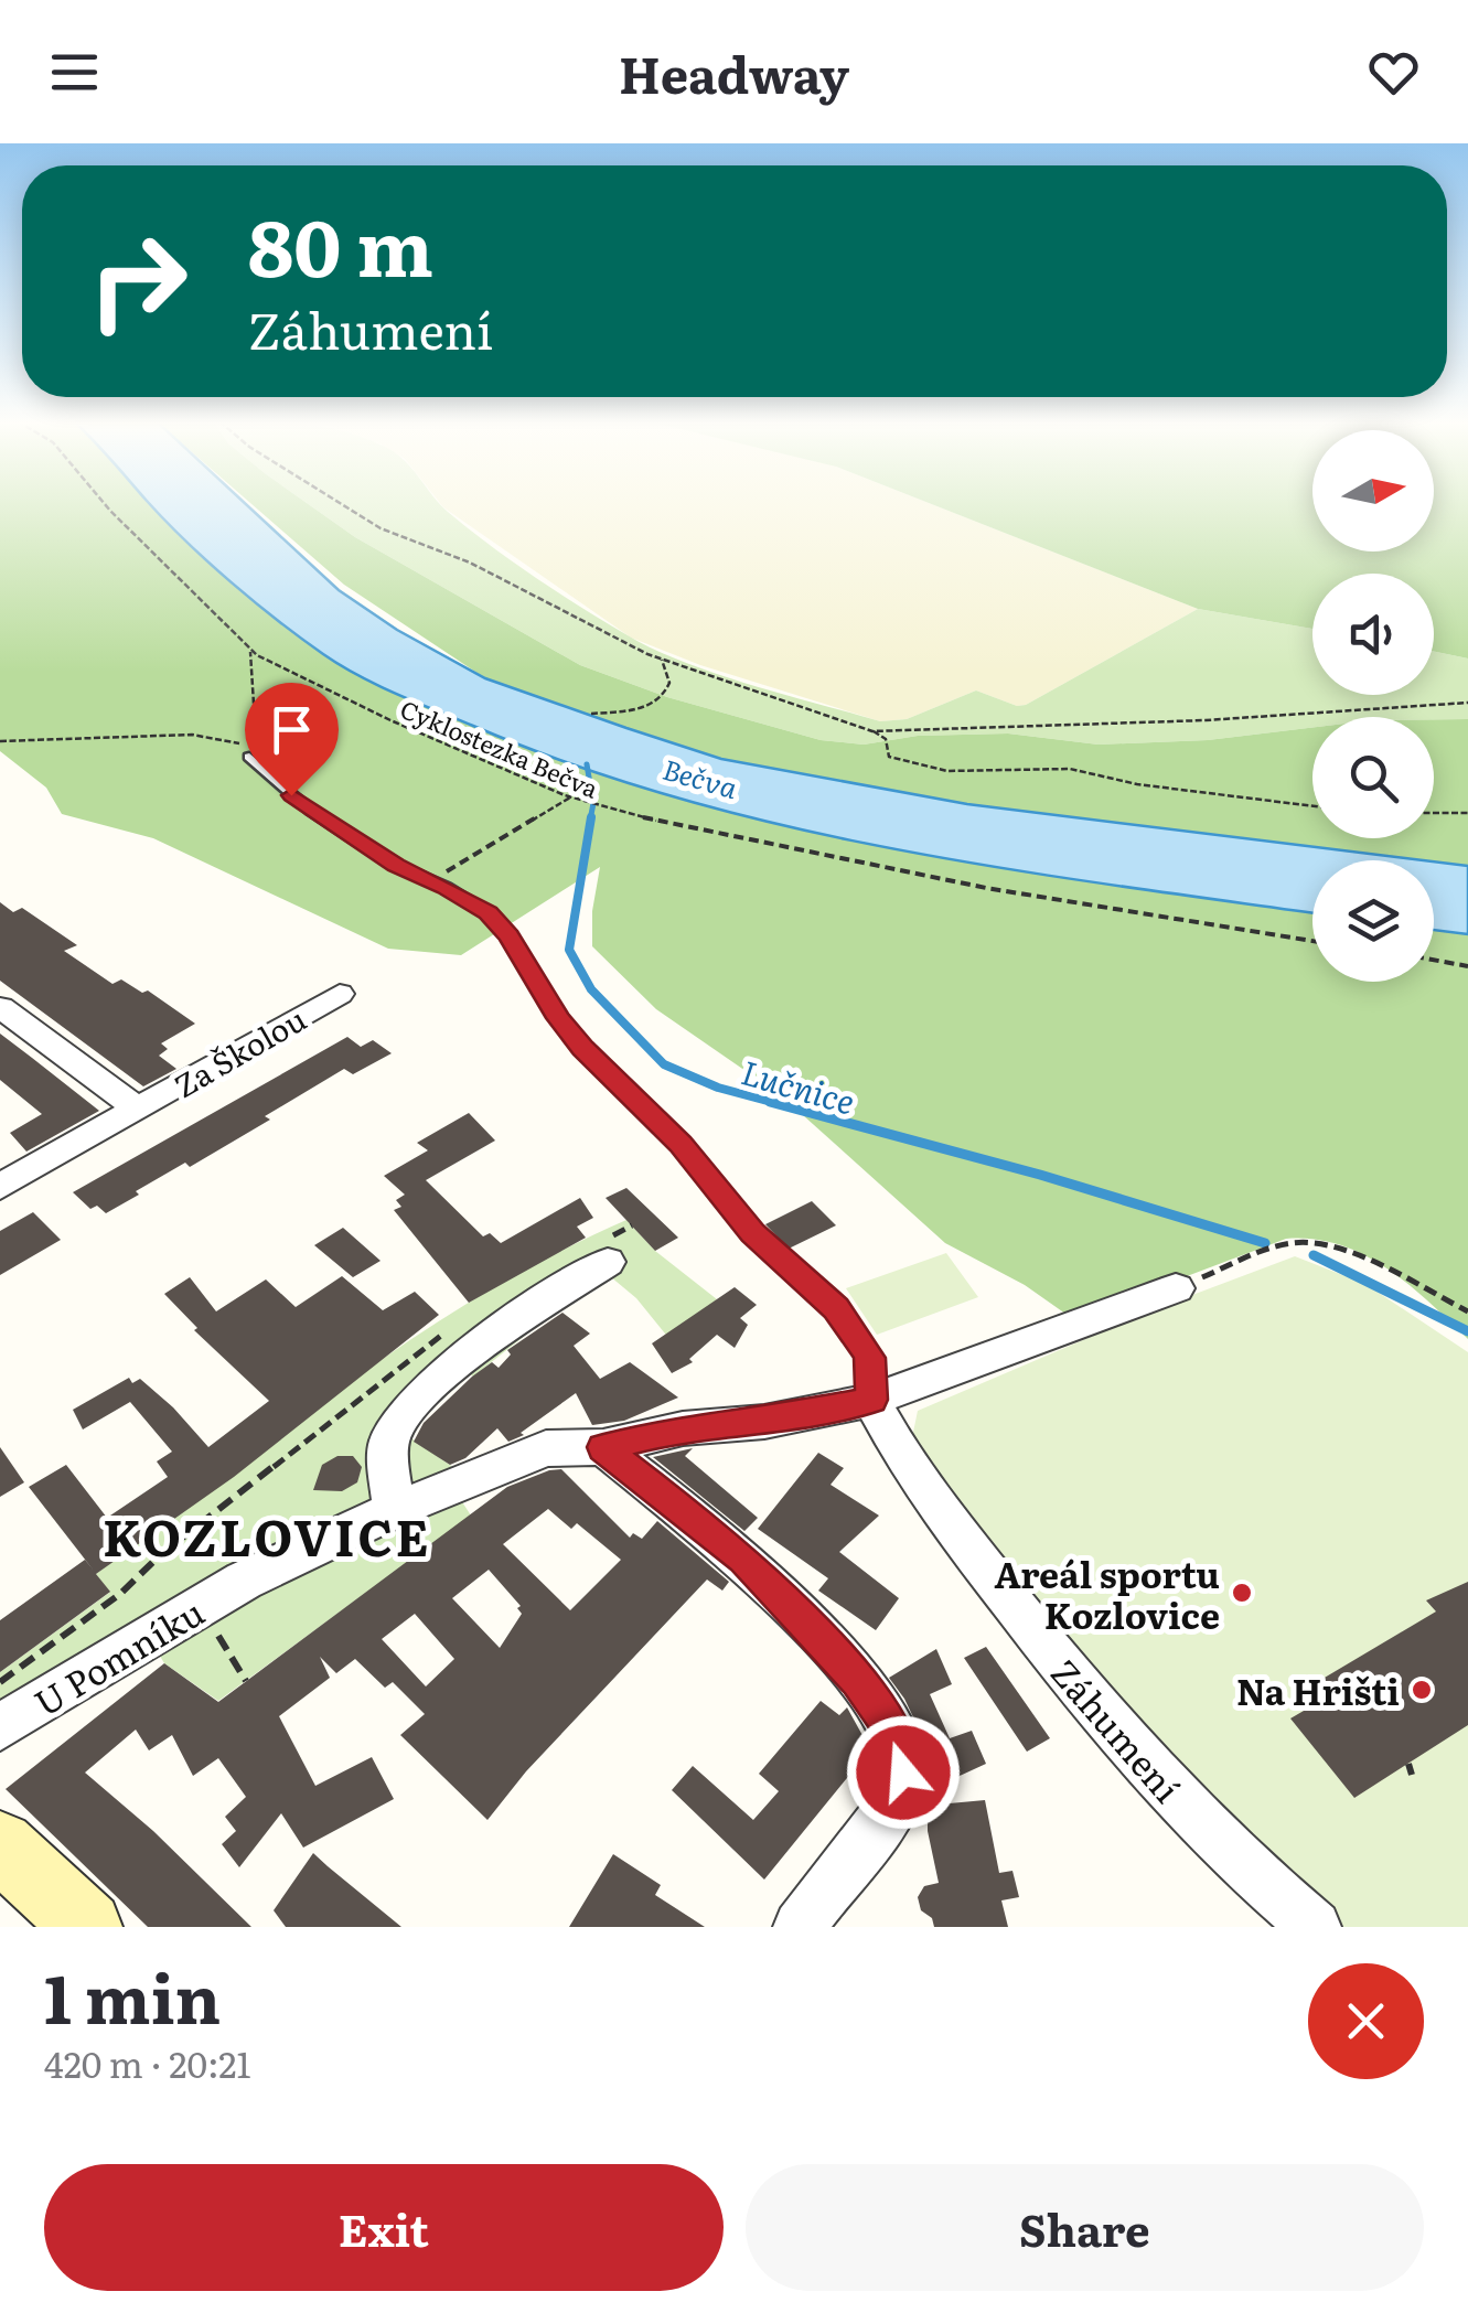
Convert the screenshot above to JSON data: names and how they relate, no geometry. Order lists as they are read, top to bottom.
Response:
{
  "streets": {
    "street": ["Za Školou", "U Pomníku", "Záhumení"],
    "path": ["Cyklostezka Bečva"]
  },
  "districts": ["KOZLOVICE"],
  "water": ["Bečva", "Lučnice"],
  "places": ["Areál sportu Kozlovice", "Na Hrišti"],
  "north": "right",
  "page": {
    "header": "Headway",
    "turn": ["80 m", "Záhumení"],
    "heading": ["1 min", "420 m · 20:21"],
    "buttons": ["Exit", "Share"]
  }
}
